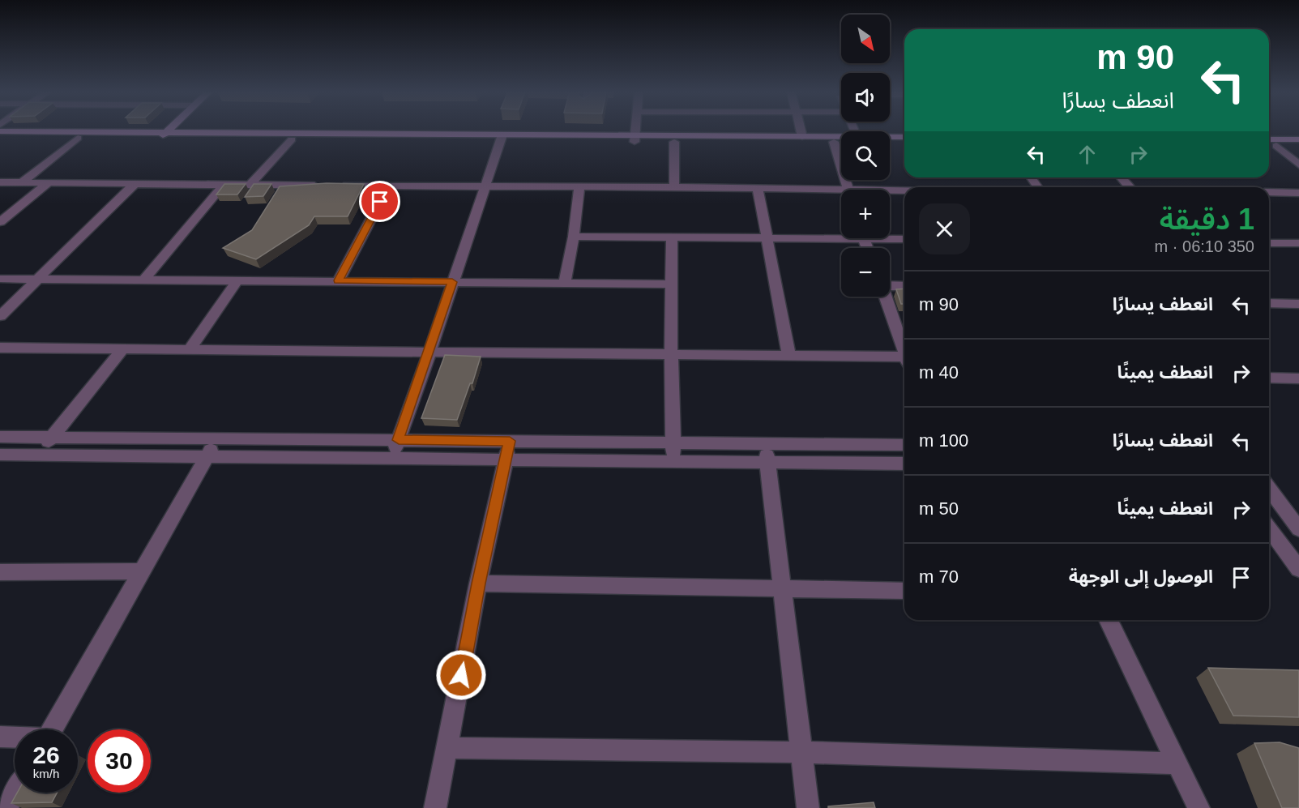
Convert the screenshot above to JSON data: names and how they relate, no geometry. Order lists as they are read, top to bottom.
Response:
{
  "north": "bottom right",
  "page": {
    "map_buttons": ["+", "−"],
    "turn": ["90 m", "انعطف يسارًا"],
    "heading": ["1 دقيقة", "350 m · 06:10"],
    "list": [
      {
        "name": "انعطف يسارًا",
        "value": "90 m"
      },
      {
        "name": "انعطف يمينًا",
        "value": "40 m"
      },
      {
        "name": "انعطف يسارًا",
        "value": "100 m"
      },
      {
        "name": "انعطف يمينًا",
        "value": "50 m"
      },
      {
        "name": "الوصول إلى الوجهة",
        "value": "70 m"
      }
    ],
    "speed": "26 km/h",
    "limit": "30"
  }
}
